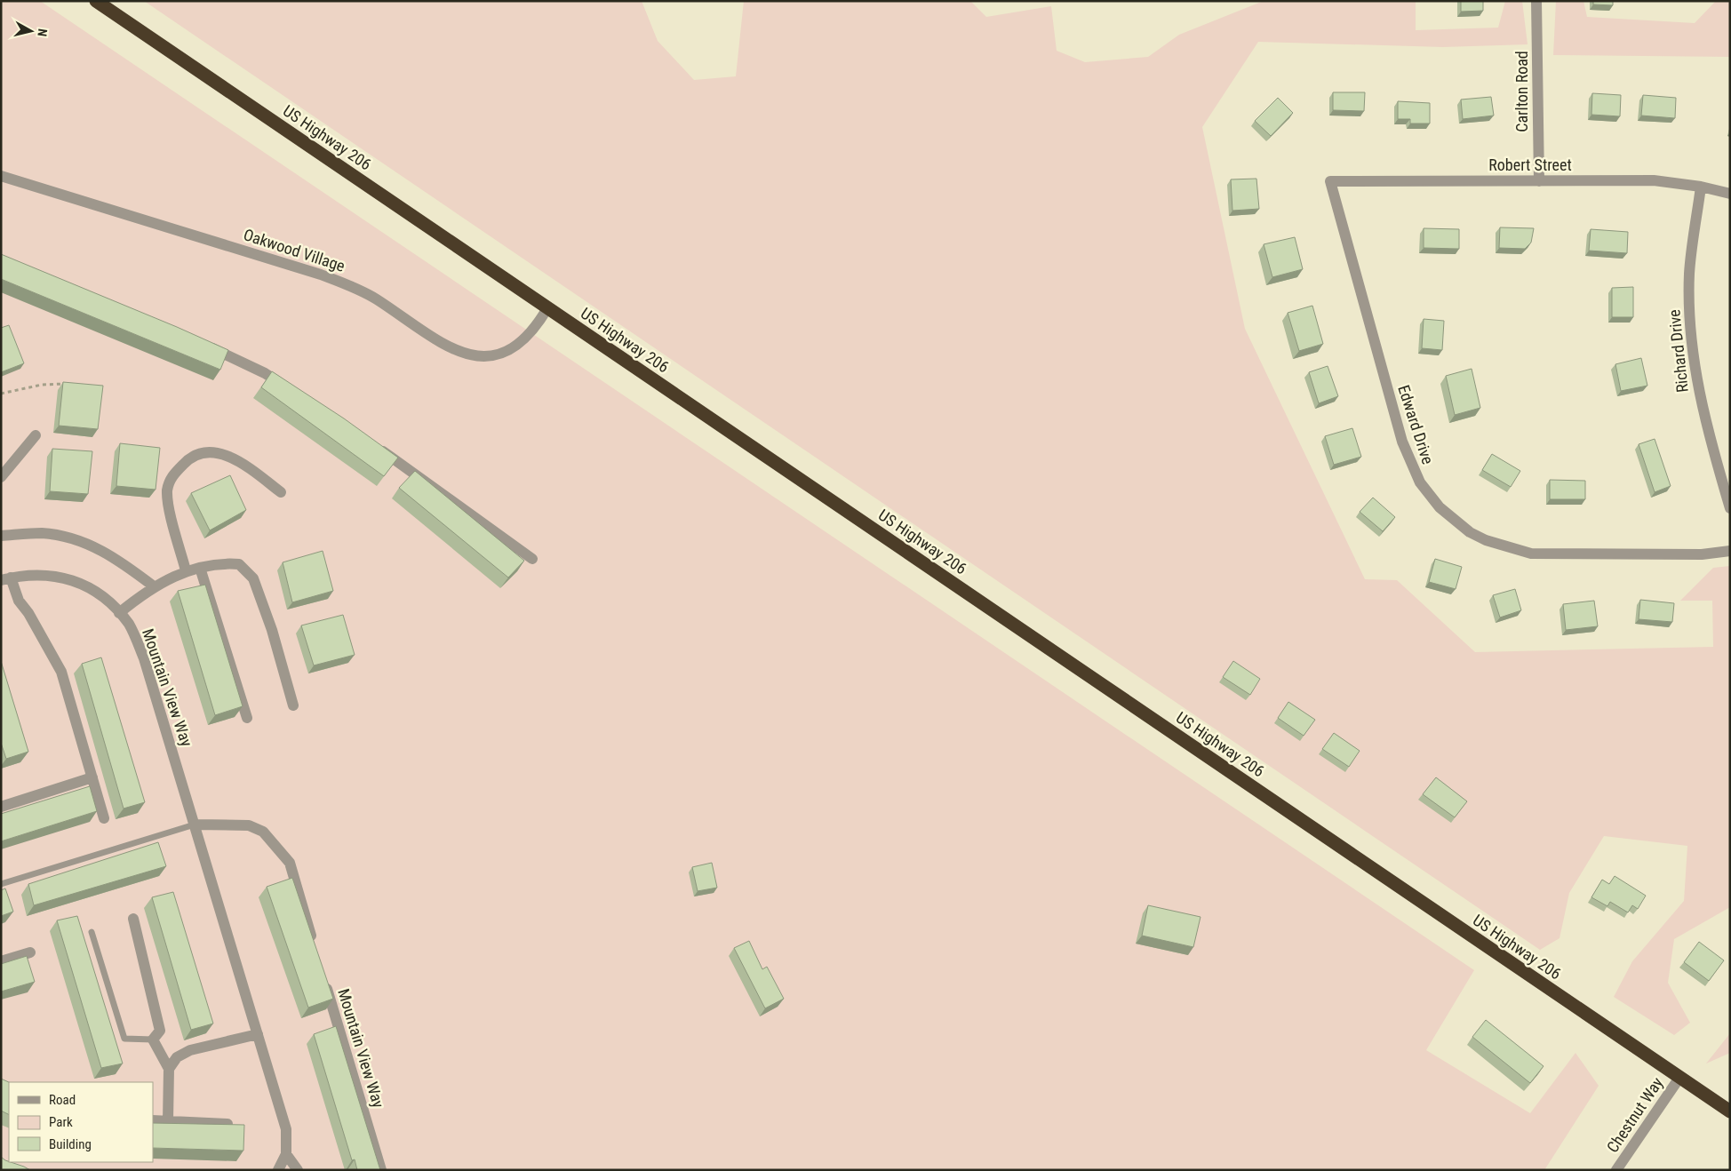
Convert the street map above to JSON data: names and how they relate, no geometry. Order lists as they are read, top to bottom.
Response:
{
  "streets": {
    "highway": ["US Highway 206"],
    "street": [
      "Carlton Road",
      "Robert Street",
      "Oakwood Village",
      "Richard Drive",
      "Edward Drive",
      "Mountain View Way",
      "Chestnut Way"
    ]
  },
  "crossings": [
    ["Carlton Road", "Robert Street"],
    ["US Highway 206", "Oakwood Village"],
    ["US Highway 206", "Chestnut Way"],
    ["Robert Street", "Richard Drive"],
    ["Robert Street", "Edward Drive"]
  ],
  "legend": ["Road", "Park", "Building"],
  "north": "right"
}
